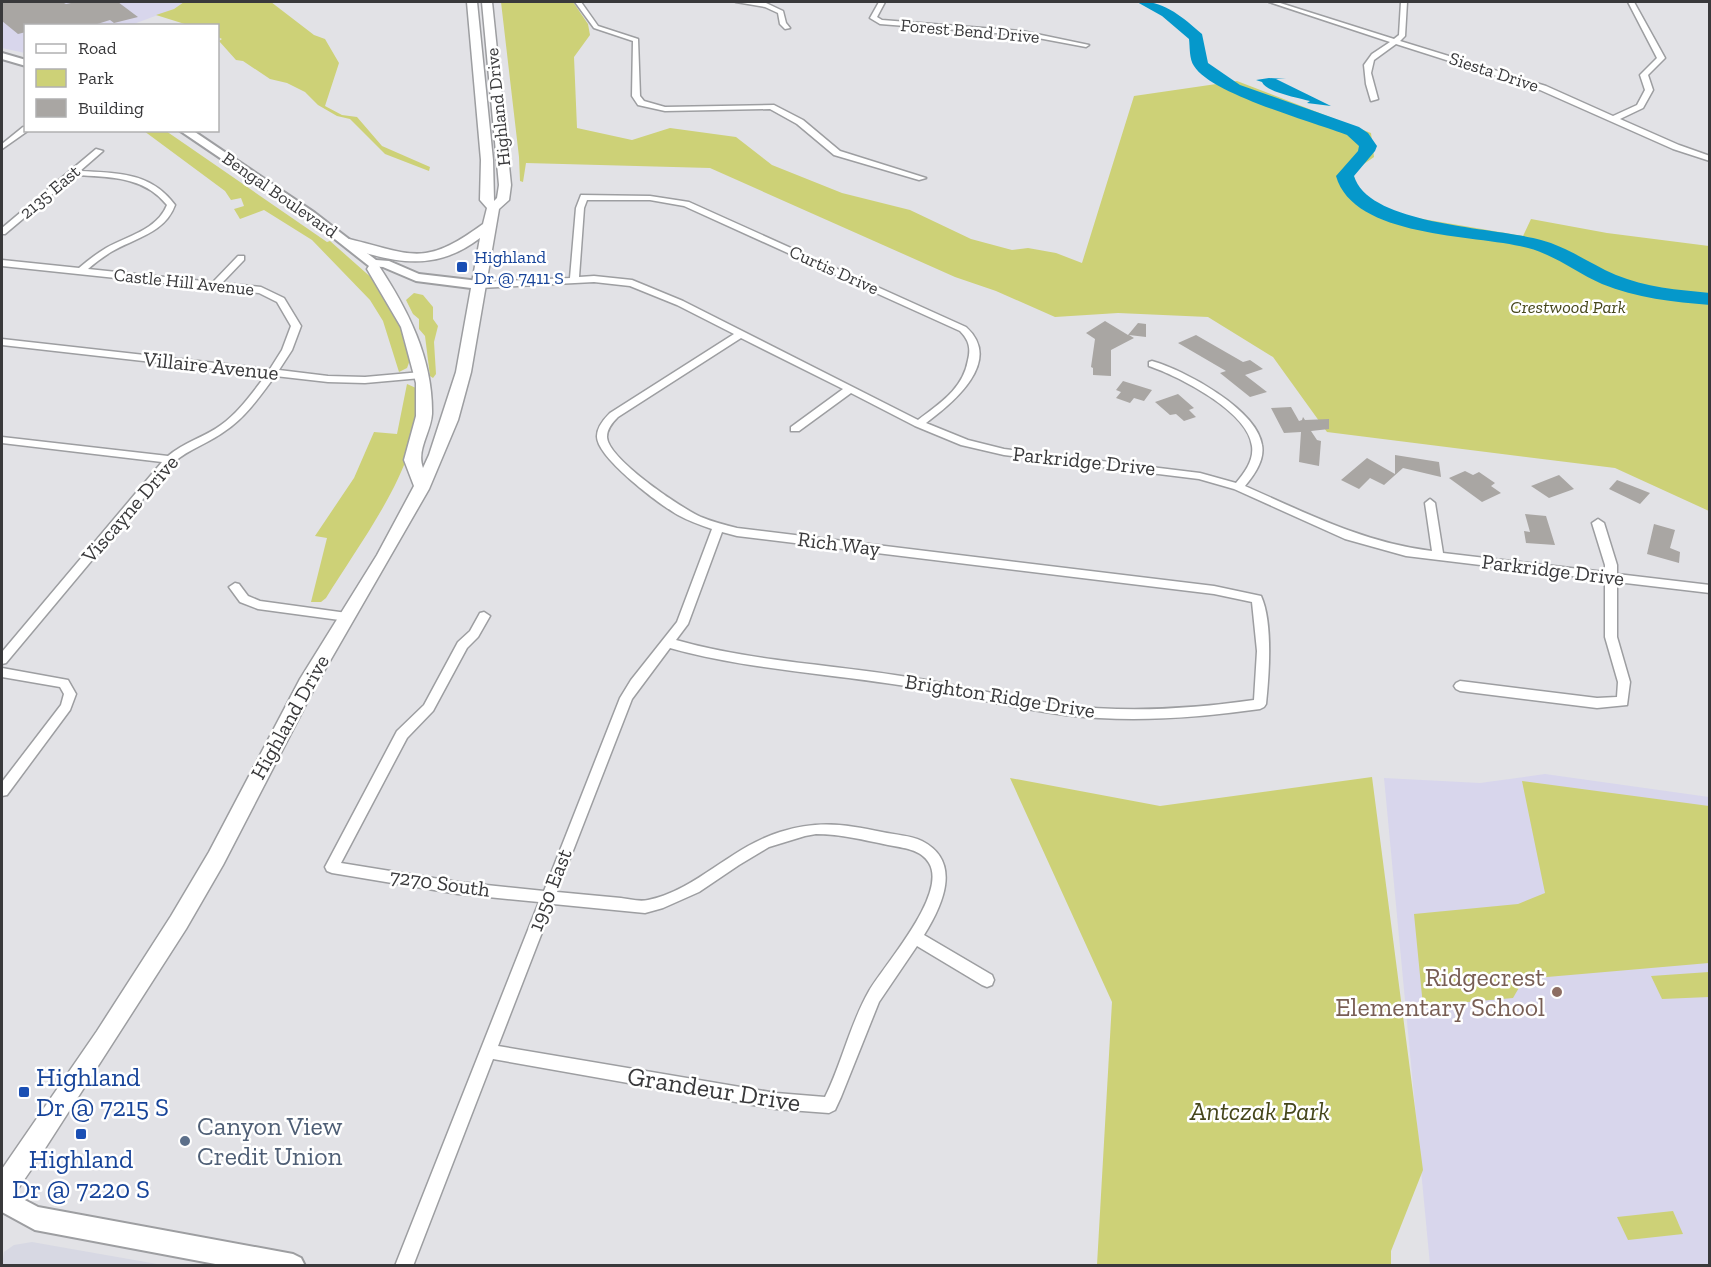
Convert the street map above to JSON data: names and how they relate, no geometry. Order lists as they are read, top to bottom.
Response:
{
  "streets": {
    "main road": ["Highland Drive", "Bengal Boulevard"],
    "street": [
      "Forest Bend Drive",
      "Siesta Drive",
      "2135 East",
      "Curtis Drive",
      "Castle Hill Avenue",
      "Villaire Avenue",
      "Parkridge Drive",
      "Viscayne Drive",
      "Rich Way",
      "Brighton Ridge Drive",
      "7270 South",
      "1950 East",
      "Grandeur Drive"
    ]
  },
  "crossings": [
    ["Highland Drive", "Bengal Boulevard"],
    ["Highland Drive", "Parkridge Drive"],
    ["Bengal Boulevard", "Parkridge Drive"],
    ["Curtis Drive", "Parkridge Drive"],
    ["Castle Hill Avenue", "Villaire Avenue"],
    ["Castle Hill Avenue", "Viscayne Drive"],
    ["Villaire Avenue", "Viscayne Drive"],
    ["Parkridge Drive", "Rich Way"],
    ["Rich Way", "Brighton Ridge Drive"],
    ["Rich Way", "1950 East"],
    ["Brighton Ridge Drive", "1950 East"],
    ["7270 South", "1950 East"],
    ["7270 South", "Grandeur Drive"],
    ["1950 East", "Grandeur Drive"]
  ],
  "parks": ["Crestwood Park", "Antczak Park"],
  "places": {
    "transit": ["Highland Dr @ 7411 S", "Highland Dr @ 7215 S", "Highland Dr @ 7220 S"],
    "other": ["Ridgecrest Elementary School", "Canyon View Credit Union"]
  },
  "legend": ["Road", "Park", "Building"]
}
